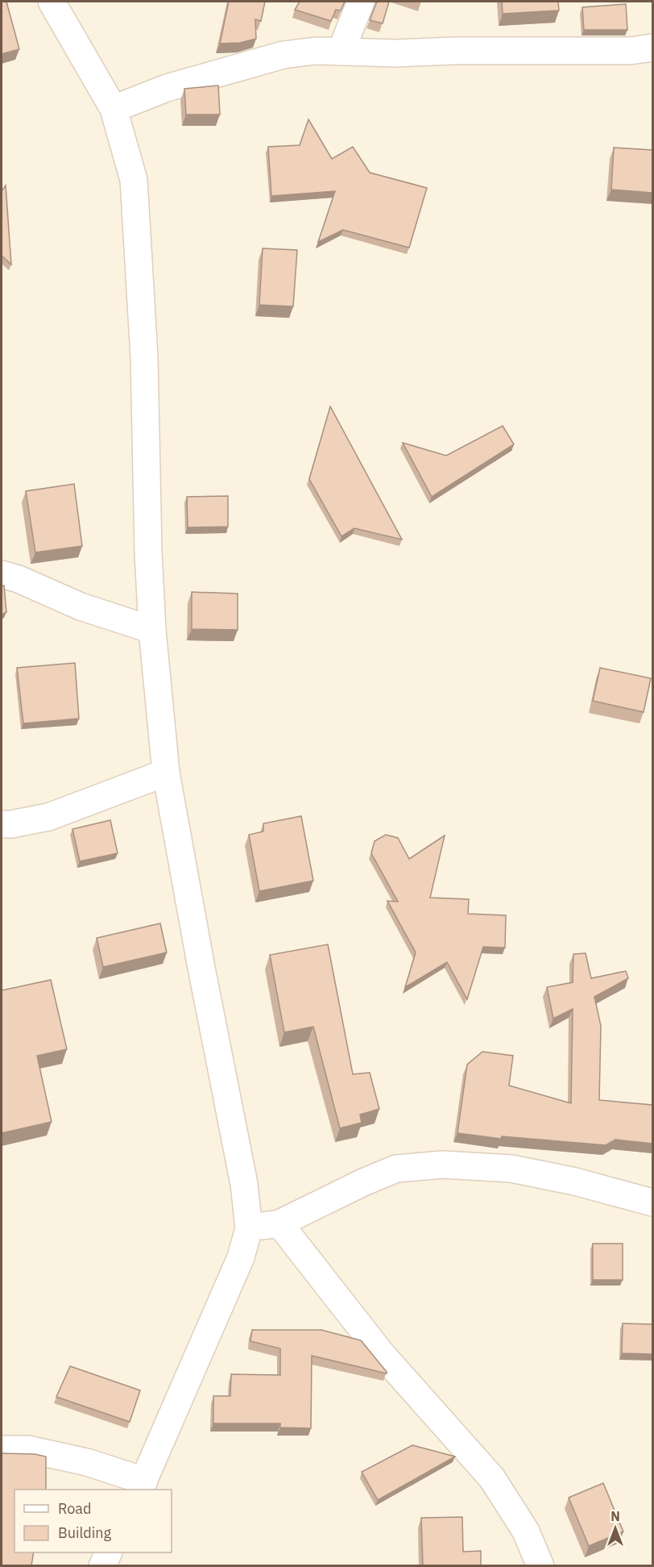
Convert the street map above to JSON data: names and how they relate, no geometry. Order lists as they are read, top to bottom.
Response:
{
  "legend": ["Road", "Building"],
  "north": "top"
}
